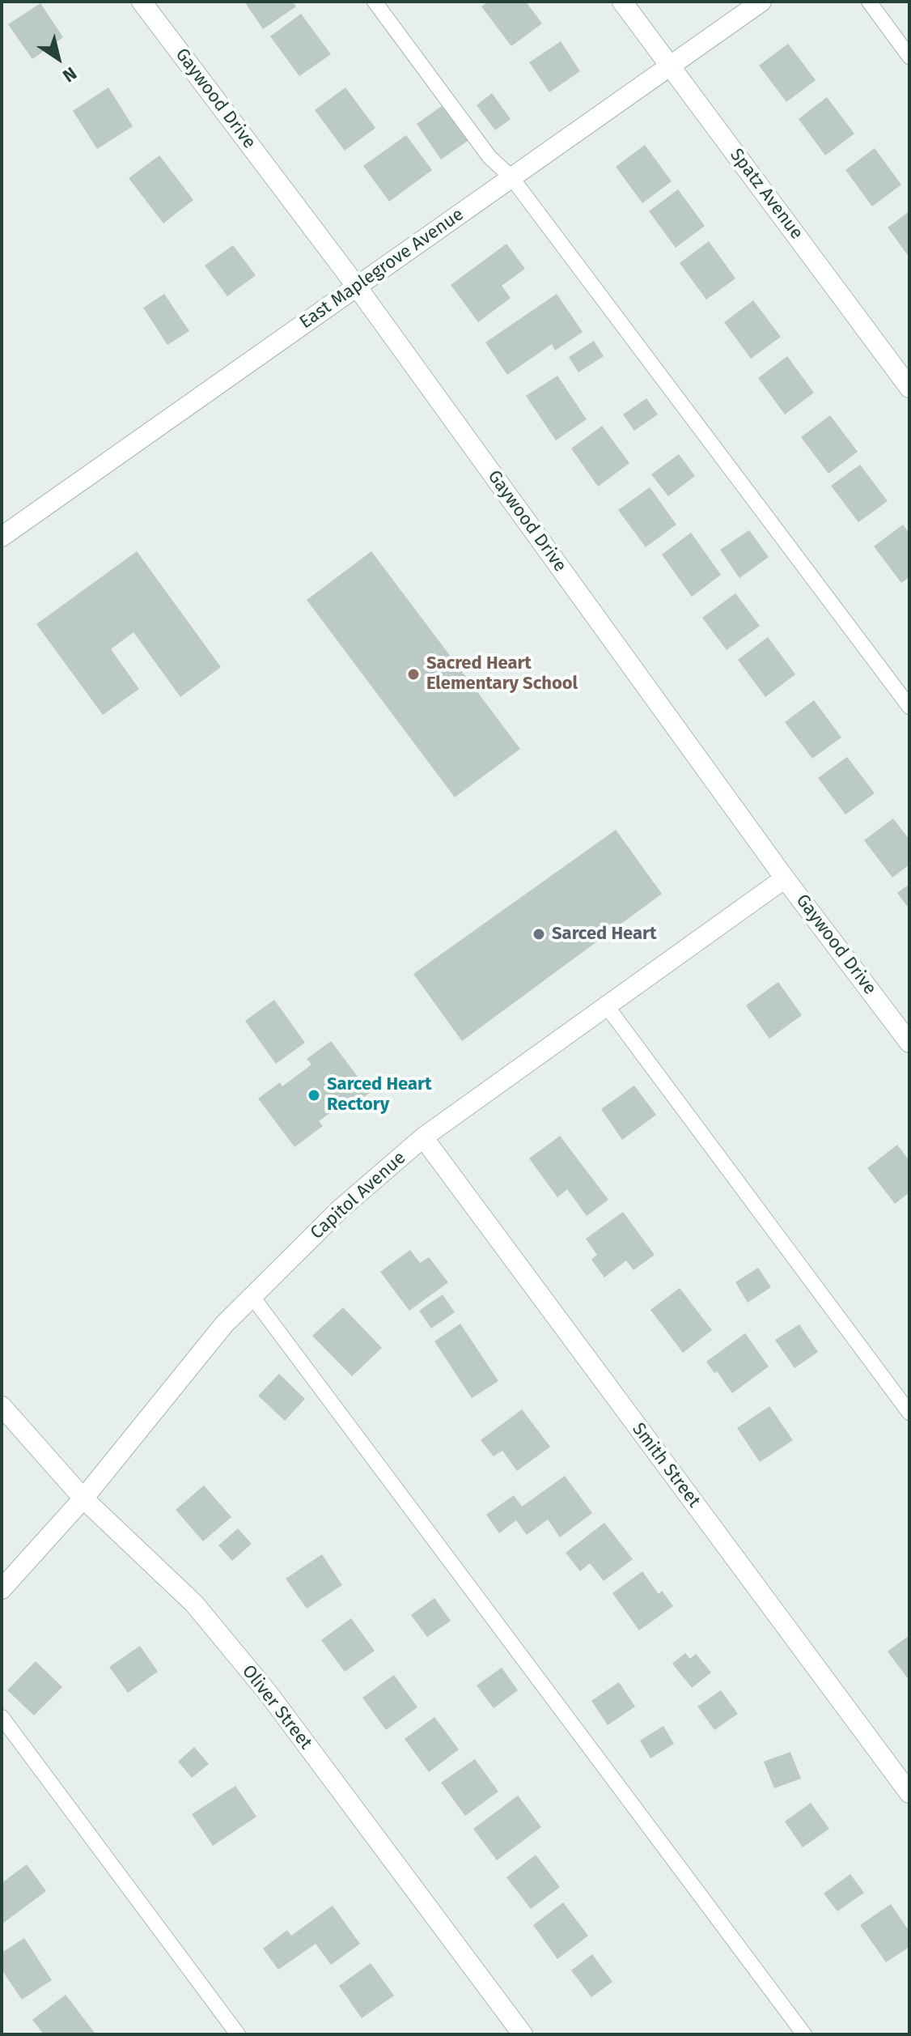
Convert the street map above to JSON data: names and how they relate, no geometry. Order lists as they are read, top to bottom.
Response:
{
  "streets": {
    "street": [
      "Gaywood Drive",
      "Spatz Avenue",
      "East Maplegrove Avenue",
      "Capitol Avenue",
      "Smith Street",
      "Oliver Street"
    ]
  },
  "crossings": [
    ["Gaywood Drive", "East Maplegrove Avenue"],
    ["Gaywood Drive", "Capitol Avenue"],
    ["Spatz Avenue", "East Maplegrove Avenue"],
    ["Capitol Avenue", "Smith Street"],
    ["Capitol Avenue", "Oliver Street"]
  ],
  "places": ["Sacred Heart Elementary School", "Sarced Heart", "Sarced Heart Rectory"],
  "north": "bottom right"
}
